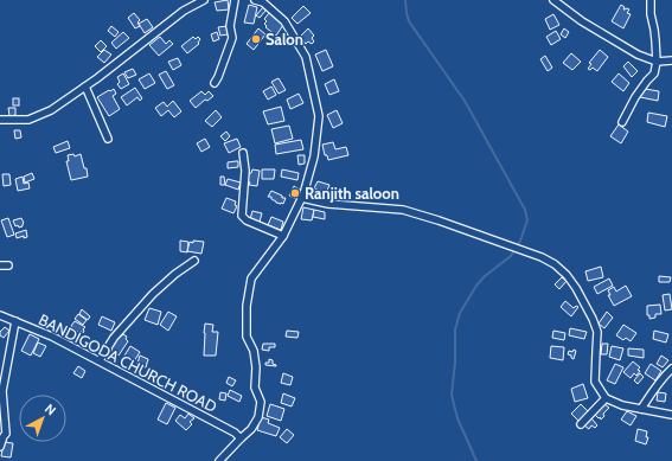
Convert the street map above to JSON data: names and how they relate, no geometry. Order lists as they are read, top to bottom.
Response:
{
  "streets": {
    "street": ["BANDIGODA CHURCH ROAD"]
  },
  "places": ["Salon", "Ranjith saloon"],
  "north": "top right"
}
